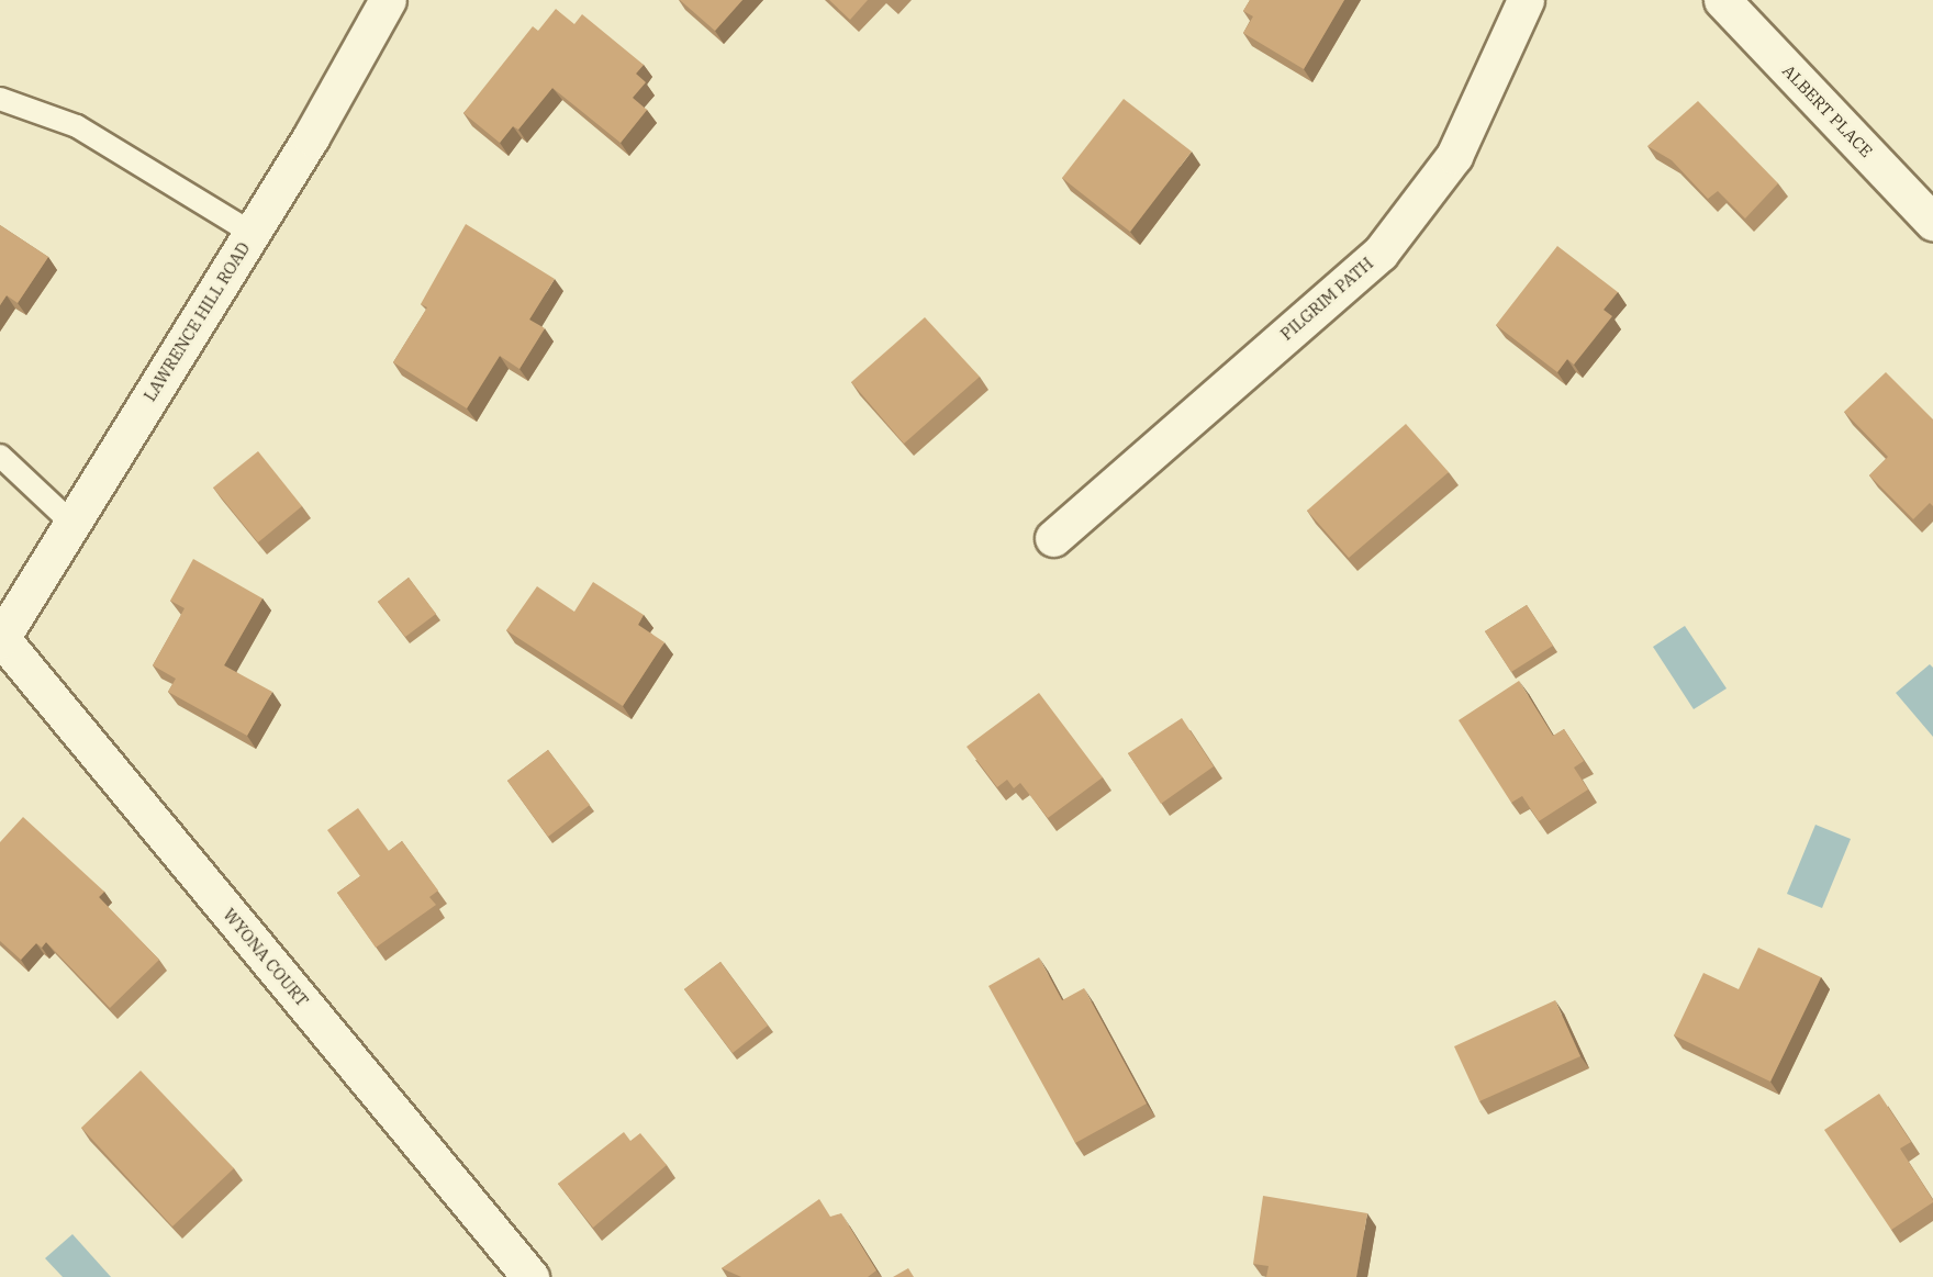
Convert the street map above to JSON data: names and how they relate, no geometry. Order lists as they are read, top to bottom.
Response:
{
  "streets": {
    "street": [
      "ALBERT PLACE",
      "PILGRIM PATH",
      "LAWRENCE HILL ROAD",
      "WYONA COURT"
    ]
  },
  "crossings": [
    ["LAWRENCE HILL ROAD", "WYONA COURT"]
  ]
}
